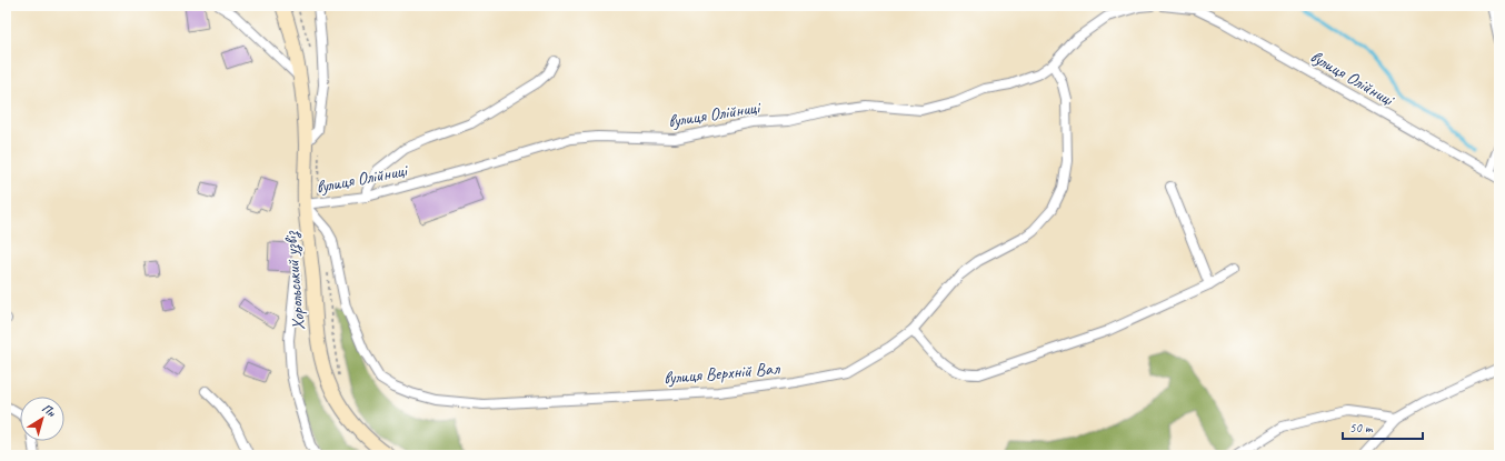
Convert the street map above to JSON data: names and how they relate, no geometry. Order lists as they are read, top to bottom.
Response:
{
  "streets": {
    "main road": ["Хорольський узвіз"],
    "street": ["вулиця Олійниці", "вулиця Верхній Вал"]
  },
  "crossings": [
    ["вулиця Олійниці", "Хорольський узвіз"],
    ["вулиця Олійниці", "вулиця Верхній Вал"],
    ["Хорольський узвіз", "вулиця Верхній Вал"]
  ],
  "scale_bar": "50 m",
  "north": "top right"
}
